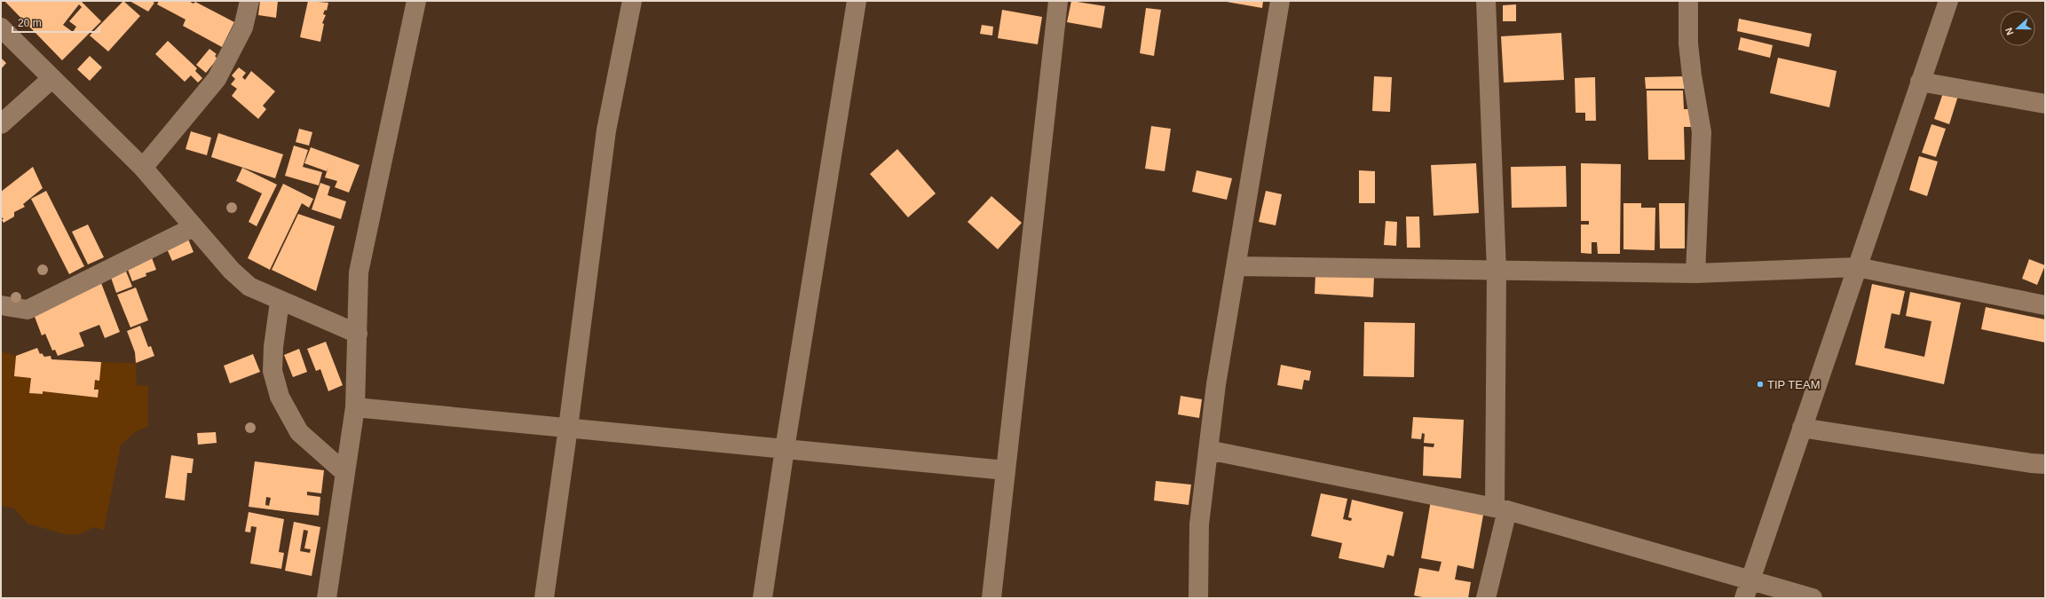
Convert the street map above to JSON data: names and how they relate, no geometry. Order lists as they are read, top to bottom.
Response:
{
  "places": ["TIP TEAM"],
  "scale_bar": "20 m",
  "north": "left"
}
